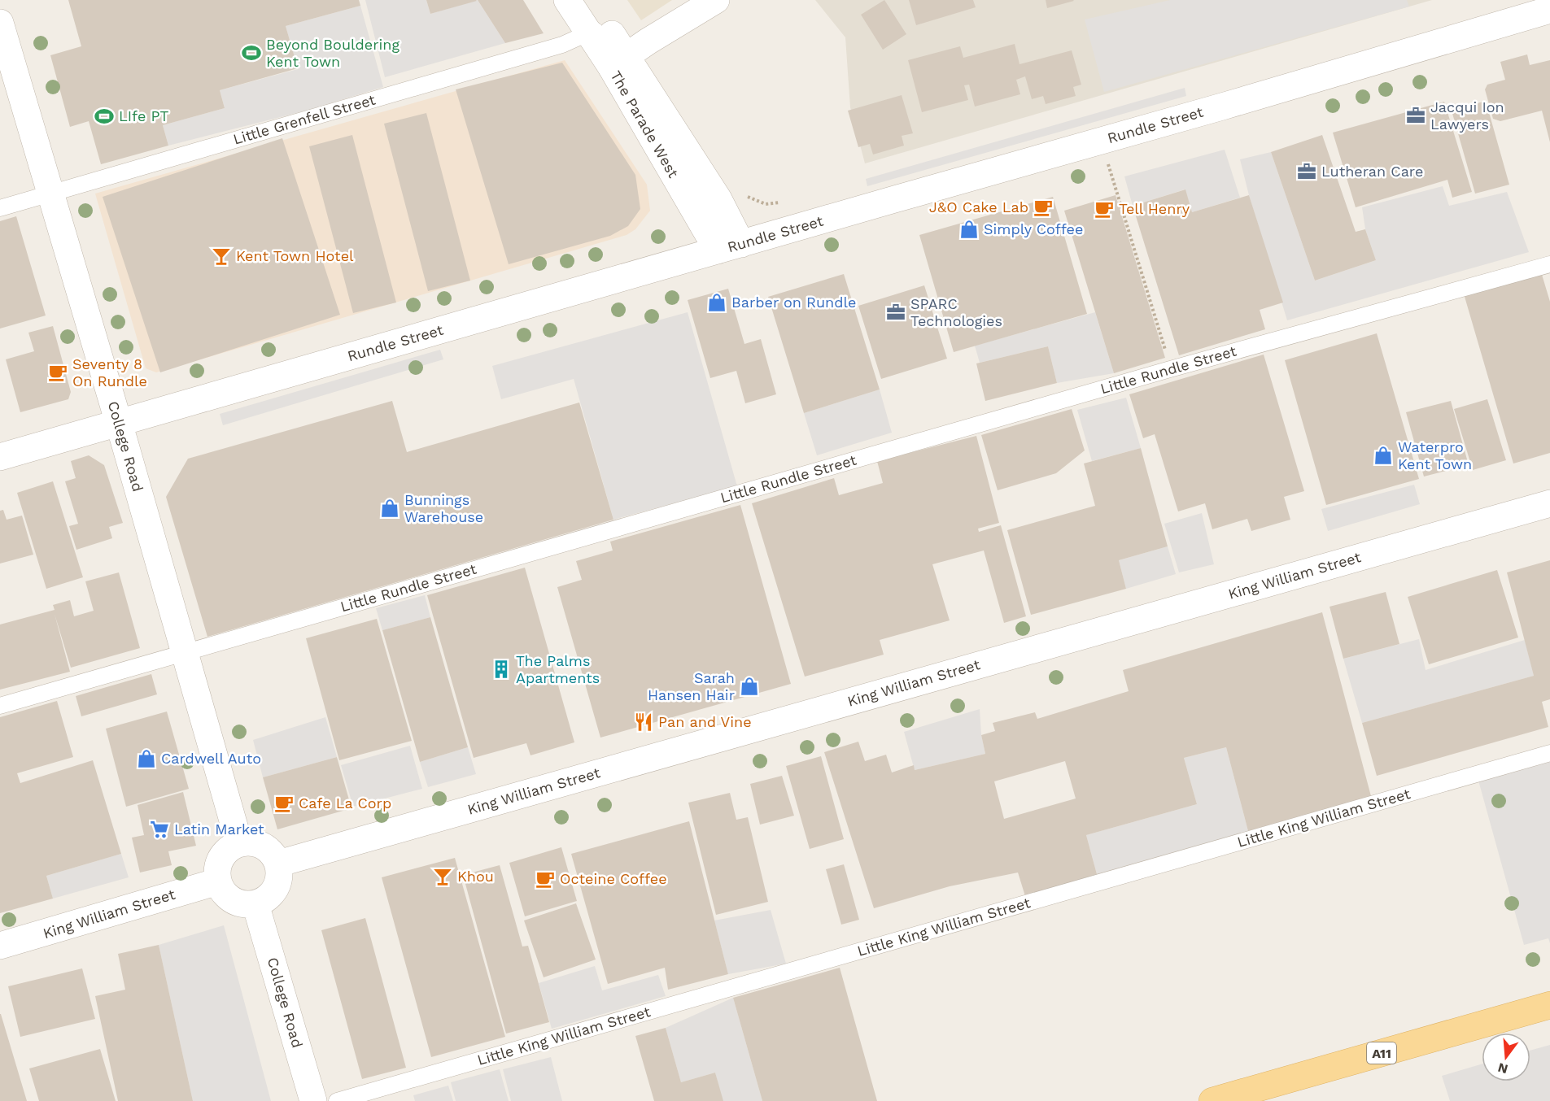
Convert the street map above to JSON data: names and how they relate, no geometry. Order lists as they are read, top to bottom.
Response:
{
  "streets": {
    "main road": ["A11"],
    "street": [
      "The Parade West",
      "Rundle Street",
      "College Road",
      "King William Street"
    ],
    "lane": ["Little Grenfell Street", "Little Rundle Street", "Little King William Street"]
  },
  "crossings": [
    ["Little Grenfell Street", "The Parade West"],
    ["Little Grenfell Street", "College Road"],
    ["The Parade West", "Rundle Street"],
    ["Rundle Street", "College Road"],
    ["Little Rundle Street", "College Road"],
    ["College Road", "King William Street"]
  ],
  "places": {
    "sports": ["Beyond Bouldering Kent Town", "LIfe PT"],
    "office": ["Jacqui Ion Lawyers", "Lutheran Care", "SPARC Technologies"],
    "cafe": [
      "J&O Cake Lab",
      "Tell Henry",
      "Seventy 8 On Rundle",
      "Cafe La Corp",
      "Octeine Coffee"
    ],
    "shop": [
      "Simply Coffee",
      "Barber on Rundle",
      "Waterpro Kent Town",
      "Bunnings Warehouse",
      "Sarah Hansen Hair",
      "Cardwell Auto"
    ],
    "bar": ["Kent Town Hotel", "Khou"],
    "building": ["The Palms Apartments"],
    "restaurant": ["Pan and Vine"],
    "supermarket": ["Latin Market"]
  },
  "north": "bottom"
}
